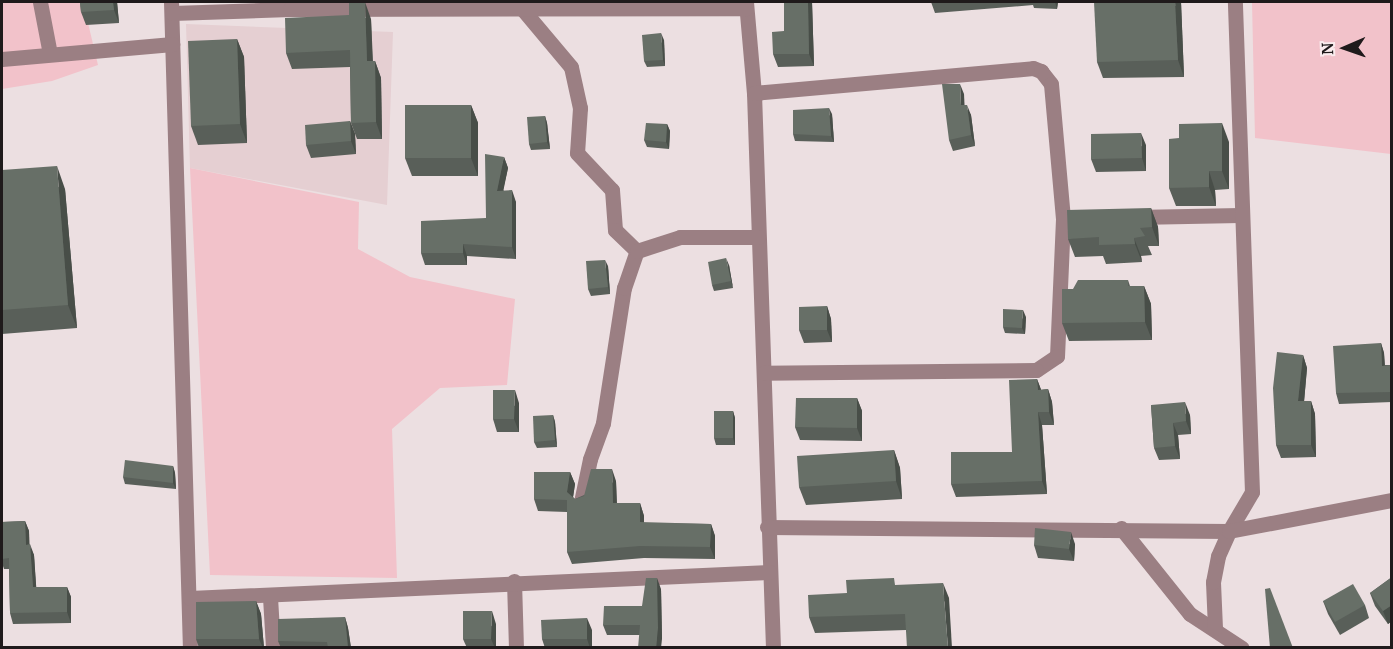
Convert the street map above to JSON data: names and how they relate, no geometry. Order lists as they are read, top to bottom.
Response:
{
  "north": "left"
}
